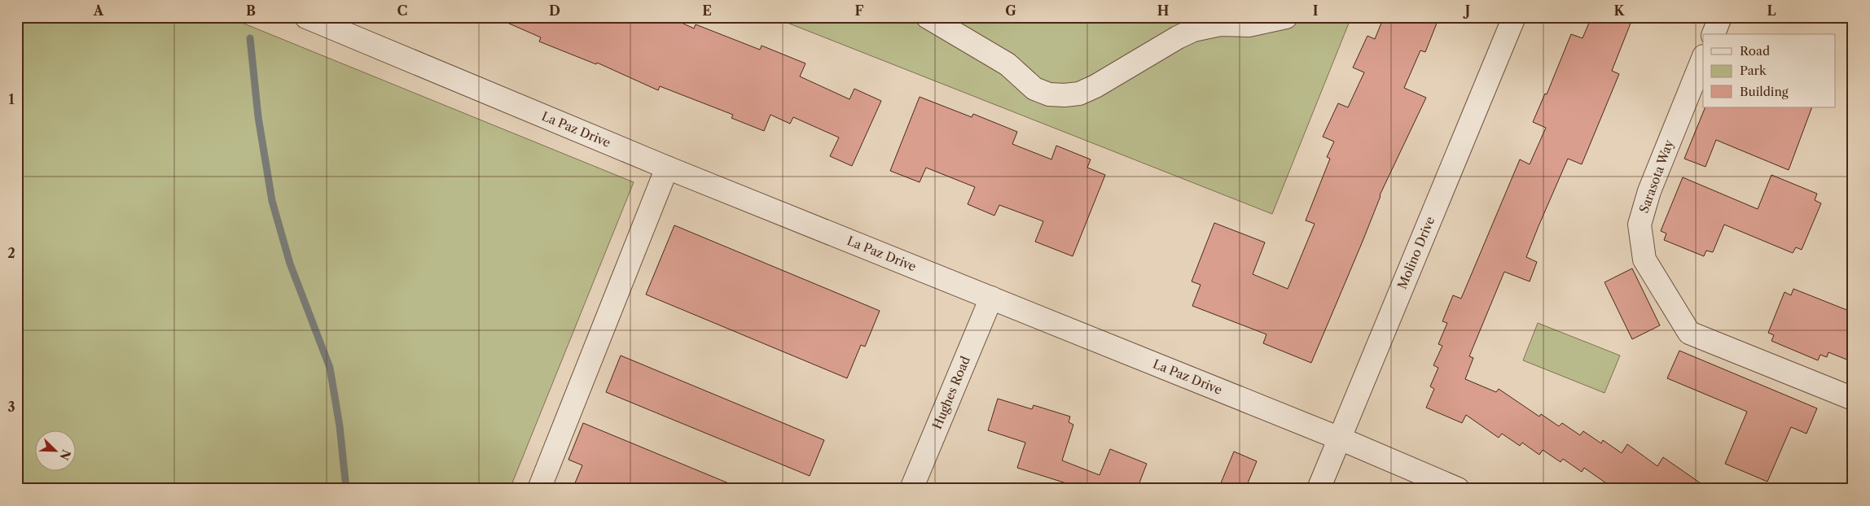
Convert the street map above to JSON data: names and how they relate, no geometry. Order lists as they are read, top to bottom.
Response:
{
  "streets": {
    "street": [
      "La Paz Drive",
      "Sarasota Way",
      "Molino Drive",
      "Hughes Road"
    ]
  },
  "crossings": [
    ["La Paz Drive", "Molino Drive"],
    ["La Paz Drive", "Hughes Road"]
  ],
  "legend": ["Road", "Park", "Building"],
  "north": "bottom right",
  "grid": {
    "columns": [
      "A",
      "B",
      "C",
      "D",
      "E",
      "F",
      "G",
      "H",
      "I",
      "J",
      "K",
      "L"
    ],
    "rows": ["1", "2", "3"]
  }
}
